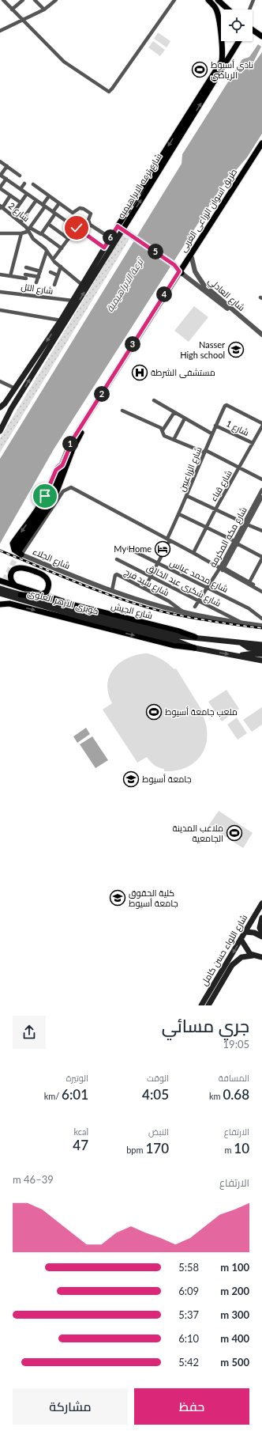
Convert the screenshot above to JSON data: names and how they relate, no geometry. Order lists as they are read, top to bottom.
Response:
{
  "streets": {
    "main road": [
      "شارع ترعه الابراهيميه",
      "طريق اسوان الزراعى الغربى",
      "كوبرى الازهر العلوى",
      "شارع الجيش",
      "شارع اللواء حسن كامل"
    ],
    "street": [
      "شارع 2",
      "شارع التل",
      "شارع العادلي",
      "شارع 1",
      "شارع الزراعيين",
      "شارع قباء",
      "شارع مكه المكرمة",
      "شارع الجلاء",
      "شارع محمد عباس",
      "شارع سيد فرج",
      "شارع شكرى عبد الخالق"
    ]
  },
  "crossings": [
    ["شارع ترعه الابراهيميه", "شارع التل"],
    ["طريق اسوان الزراعى الغربى", "شارع العادلي"],
    ["طريق اسوان الزراعى الغربى", "شارع الجلاء"],
    ["شارع 1", "شارع الزراعيين"],
    ["شارع 1", "شارع قباء"],
    ["شارع الزراعيين", "شارع الجلاء"],
    ["شارع الزراعيين", "شارع محمد عباس"],
    ["شارع الزراعيين", "شارع سيد فرج"],
    ["شارع الزراعيين", "شارع شكرى عبد الخالق"],
    ["شارع قباء", "شارع الجلاء"],
    ["شارع مكه المكرمة", "شارع الجلاء"],
    ["شارع مكه المكرمة", "شارع محمد عباس"],
    ["شارع مكه المكرمة", "شارع شكرى عبد الخالق"],
    ["شارع الجلاء", "شارع سيد فرج"],
    ["شارع الجلاء", "شارع شكرى عبد الخالق"],
    ["كوبرى الازهر العلوى", "شارع الجيش"]
  ],
  "water": ["ترعة الابراهيمية"],
  "places": {
    "sports": ["نادي أسيوط الرياضي", "ملعب جامعة أسيوط", "ملاعب المدينة الجامعية"],
    "school or university": ["Nasser High school", "جامعة أسيوط", "كلية الحقوق جامعة أسيوط"],
    "hospital": ["مستشفى الشرطة"],
    "hotel": ["My Home"]
  },
  "page": {
    "pins": [
      "6",
      "5",
      "4",
      "3",
      "2",
      "1"
    ],
    "heading": ["جري مسائي", "19:05"],
    "stats": [
      ["المسافة", "0.68 km"],
      ["الوقت", "4:05"],
      ["الوتيرة", "6:01 /km"],
      ["الارتفاع", "10 m"],
      ["النبض", "170 bpm"],
      ["kcal", "47"]
    ],
    "chart": ["الارتفاع", "39–46 m"],
    "list": [
      {
        "name": "100 m",
        "note": "5:58"
      },
      {
        "name": "200 m",
        "note": "6:09"
      },
      {
        "name": "300 m",
        "note": "5:37"
      },
      {
        "name": "400 m",
        "note": "6:10"
      },
      {
        "name": "500 m",
        "note": "5:42"
      }
    ],
    "buttons": ["حفظ", "مشاركة"]
  }
}
